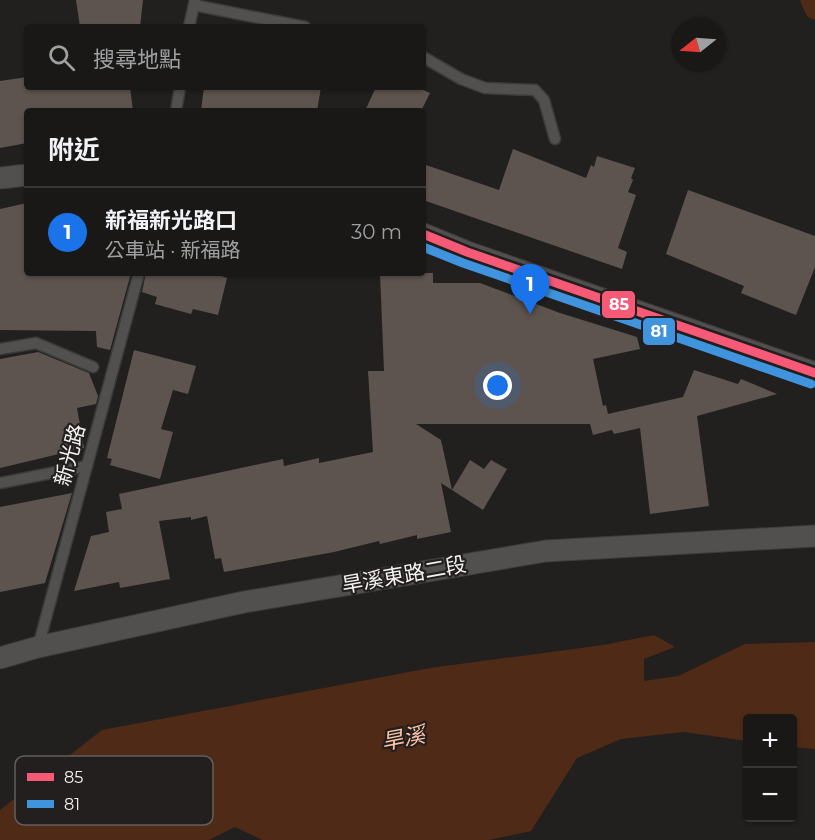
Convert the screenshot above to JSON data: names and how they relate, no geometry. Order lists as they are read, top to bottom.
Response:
{
  "streets": {
    "street": ["旱溪東路二段"],
    "lane": ["新光路"]
  },
  "crossings": [
    ["新光路", "旱溪東路二段"]
  ],
  "water": ["旱溪"],
  "lines": ["transit line 85", "transit line 81"],
  "legend": ["85", "81"],
  "north": "left",
  "page": {
    "search": "搜尋地點",
    "heading": "附近",
    "list": [
      {
        "mark": "1",
        "name": "新福新光路口",
        "note": "公車站 · 新福路",
        "value": "30 m"
      }
    ],
    "pins": "1",
    "map_buttons": ["+", "−"]
  }
}
